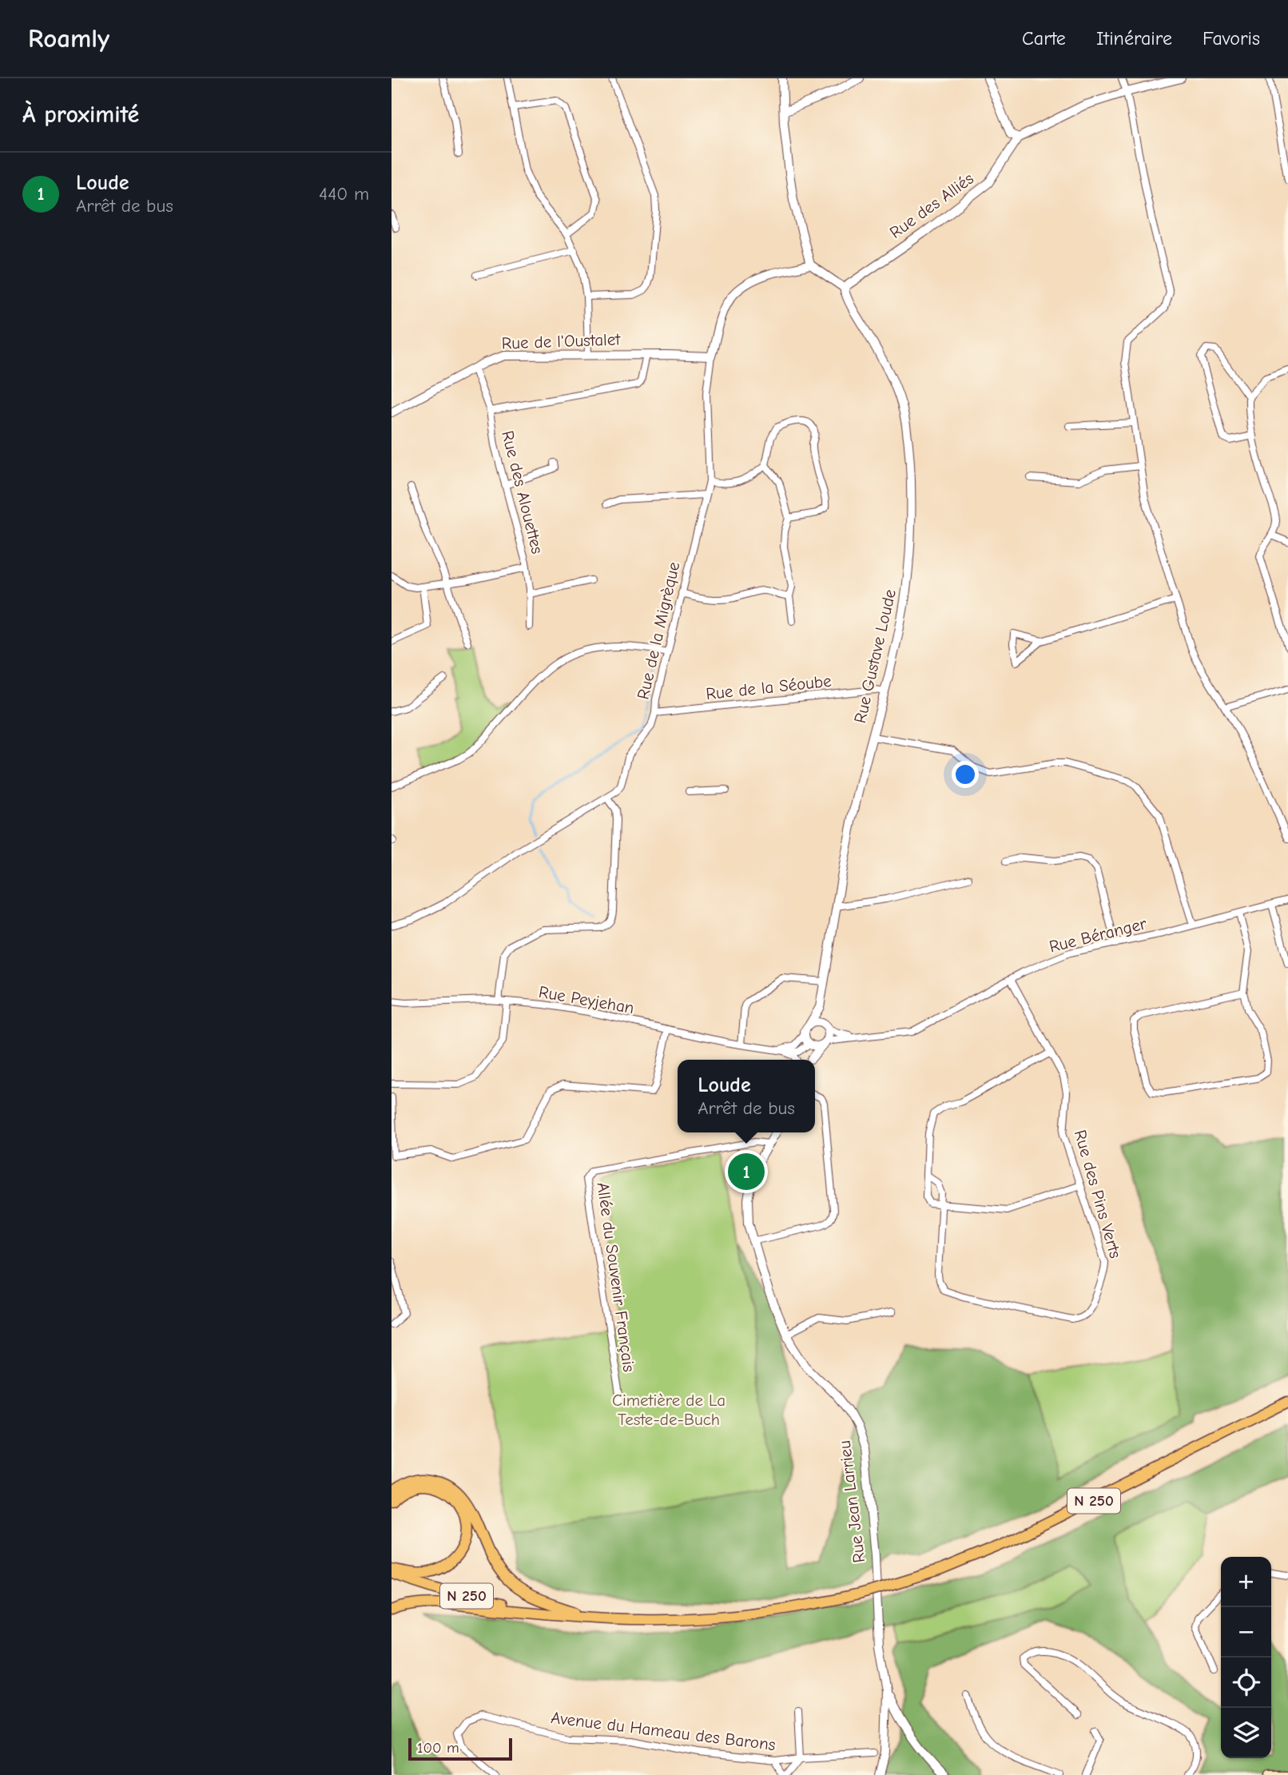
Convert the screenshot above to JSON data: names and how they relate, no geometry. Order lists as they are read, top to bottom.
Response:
{
  "streets": {
    "main road": ["N 250"],
    "street": [
      "Rue des Alliés",
      "Rue de l'Oustalet",
      "Rue des Alouettes",
      "Rue de la Migrèque",
      "Rue Gustave Loude",
      "Rue de la Séoube",
      "Rue Béranger",
      "Rue Peyjehan",
      "Rue des Pins Verts",
      "Allée du Souvenir Français",
      "Rue Jean Larrieu",
      "Avenue du Hameau des Barons"
    ]
  },
  "crossings": [
    ["Rue des Alliés", "Rue Gustave Loude"],
    ["Rue de l'Oustalet", "Rue des Alouettes"],
    ["Rue de l'Oustalet", "Rue de la Migrèque"],
    ["Rue de la Migrèque", "Rue de la Séoube"],
    ["Rue Gustave Loude", "Rue de la Séoube"],
    ["Rue Gustave Loude", "Rue Béranger"],
    ["Rue Gustave Loude", "Rue Peyjehan"],
    ["Rue Béranger", "Rue Peyjehan"],
    ["Rue Béranger", "Rue des Pins Verts"],
    ["Allée du Souvenir Français", "Rue Jean Larrieu"]
  ],
  "parks": ["Cimetière de La Teste-de-Buch"],
  "scale_bar": "100 m",
  "page": {
    "header": "Roamly",
    "nav": ["Carte", "Itinéraire", "Favoris"],
    "heading": "À proximité",
    "list": [
      {
        "mark": "1",
        "name": "Loude",
        "note": "Arrêt de bus",
        "value": "440 m"
      }
    ],
    "popup": ["Loude", "Arrêt de bus"],
    "pins": "1",
    "map_buttons": ["+", "−"],
    "scale": "100 m"
  }
}
